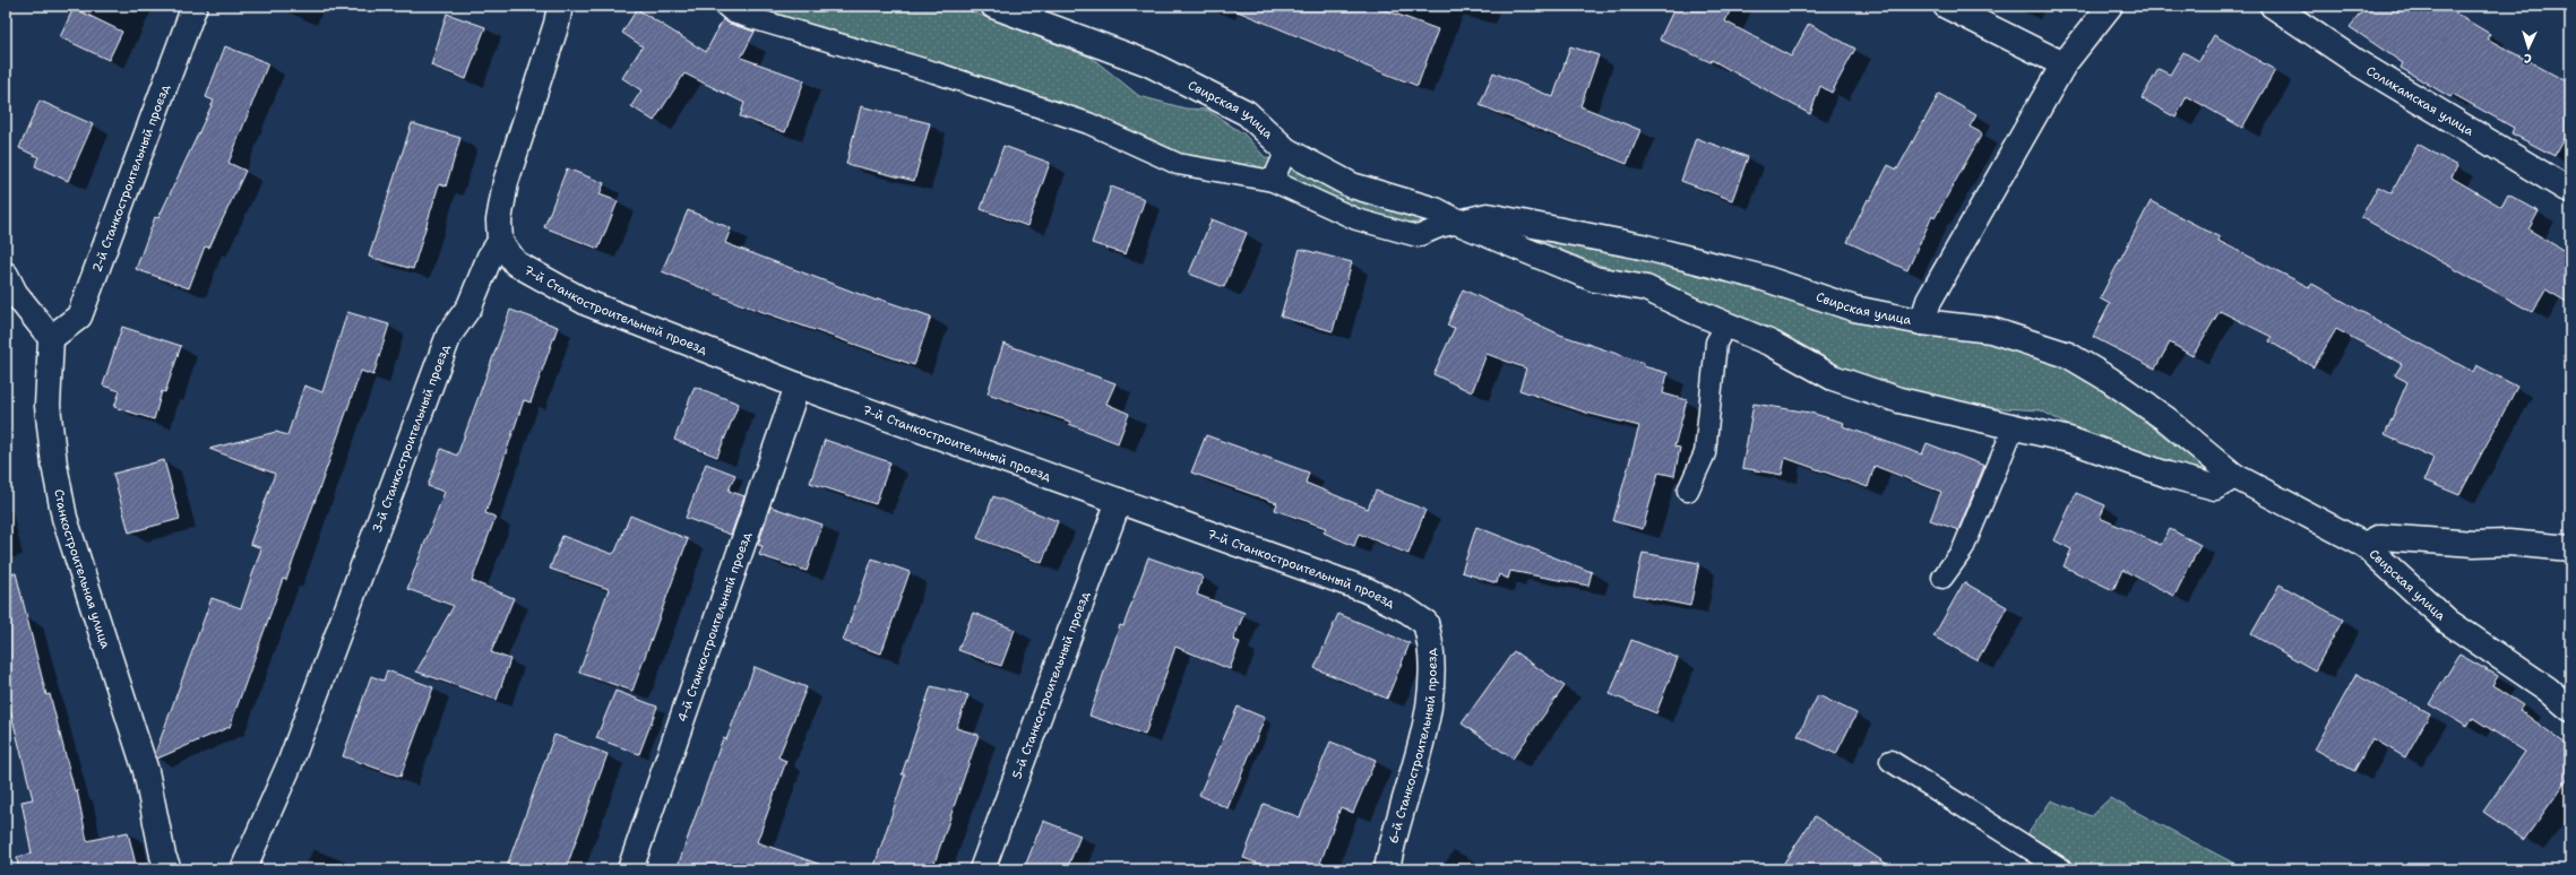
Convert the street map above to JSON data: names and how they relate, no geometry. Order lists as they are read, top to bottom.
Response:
{
  "streets": {
    "street": [
      "Соликамская улица",
      "Свирская улица",
      "2-й Станкостроительный проезд",
      "7-й Станкостроительный проезд",
      "3-й Станкостроительный проезд",
      "Станкостроительная улица",
      "4-й Станкостроительный проезд",
      "5-й Станкостроительный проезд",
      "6-й Станкостроительный проезд"
    ]
  },
  "crossings": [
    ["2-й Станкостроительный проезд", "Станкостроительная улица"],
    ["7-й Станкостроительный проезд", "3-й Станкостроительный проезд"],
    ["7-й Станкостроительный проезд", "4-й Станкостроительный проезд"],
    ["7-й Станкостроительный проезд", "5-й Станкостроительный проезд"],
    ["7-й Станкостроительный проезд", "6-й Станкостроительный проезд"]
  ],
  "north": "bottom"
}
